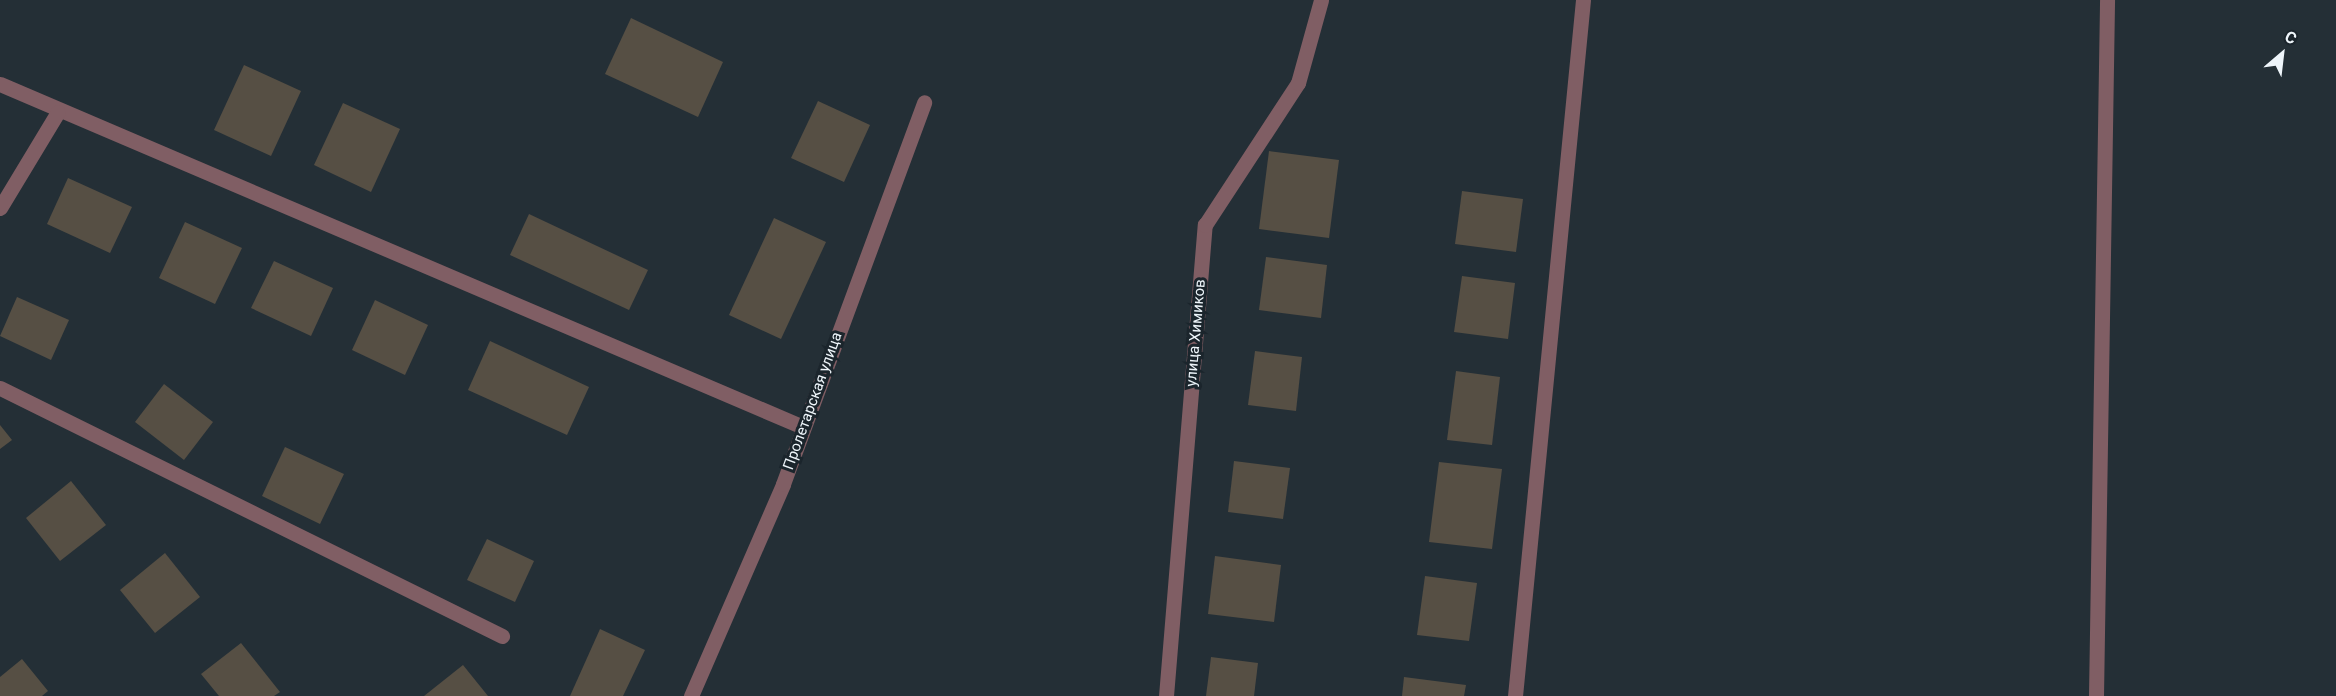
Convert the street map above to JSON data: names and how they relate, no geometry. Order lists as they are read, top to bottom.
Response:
{
  "streets": {
    "street": ["улица Химиков", "Пролетарская улица"]
  },
  "north": "top right"
}
